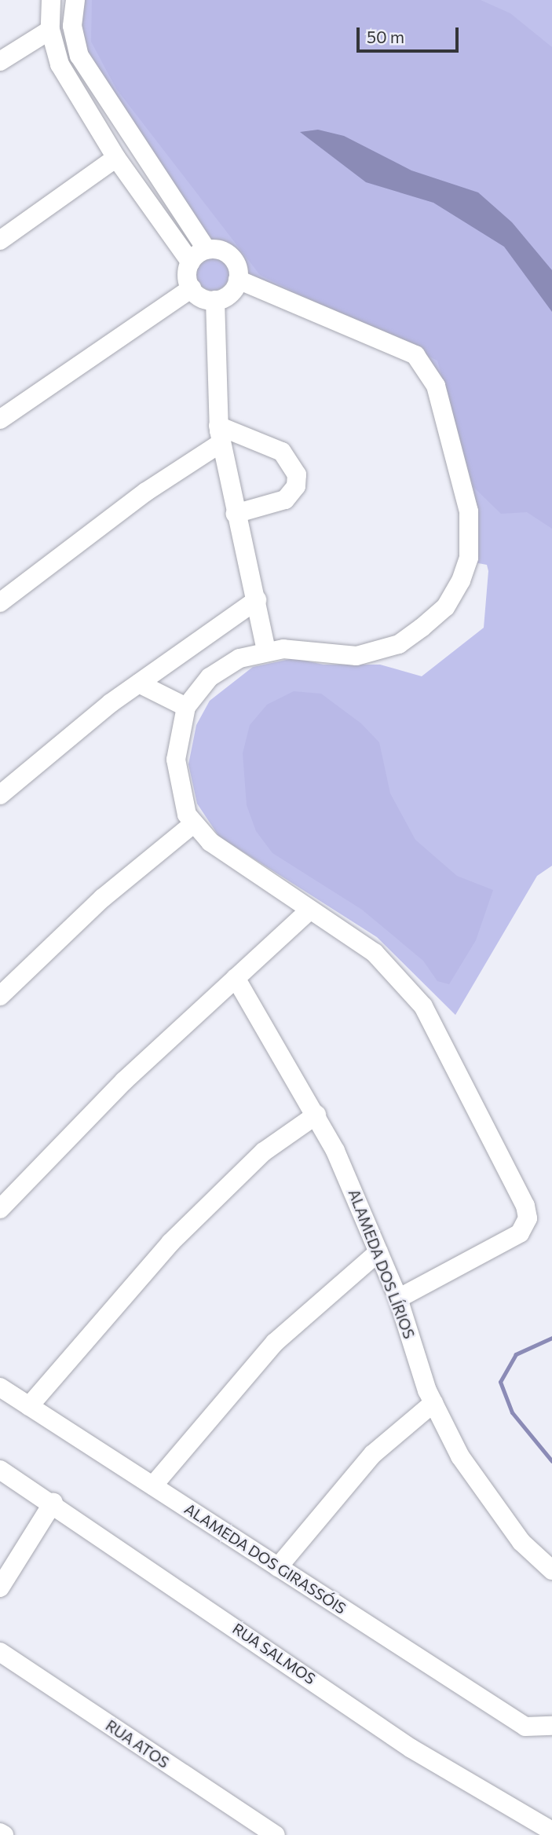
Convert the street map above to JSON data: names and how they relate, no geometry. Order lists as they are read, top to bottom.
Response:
{
  "streets": {
    "street": [
      "ALAMEDA DOS LÍRIOS",
      "ALAMEDA DOS GIRASSÓIS",
      "RUA SALMOS",
      "RUA ATOS"
    ]
  },
  "scale_bar": "50 m"
}
